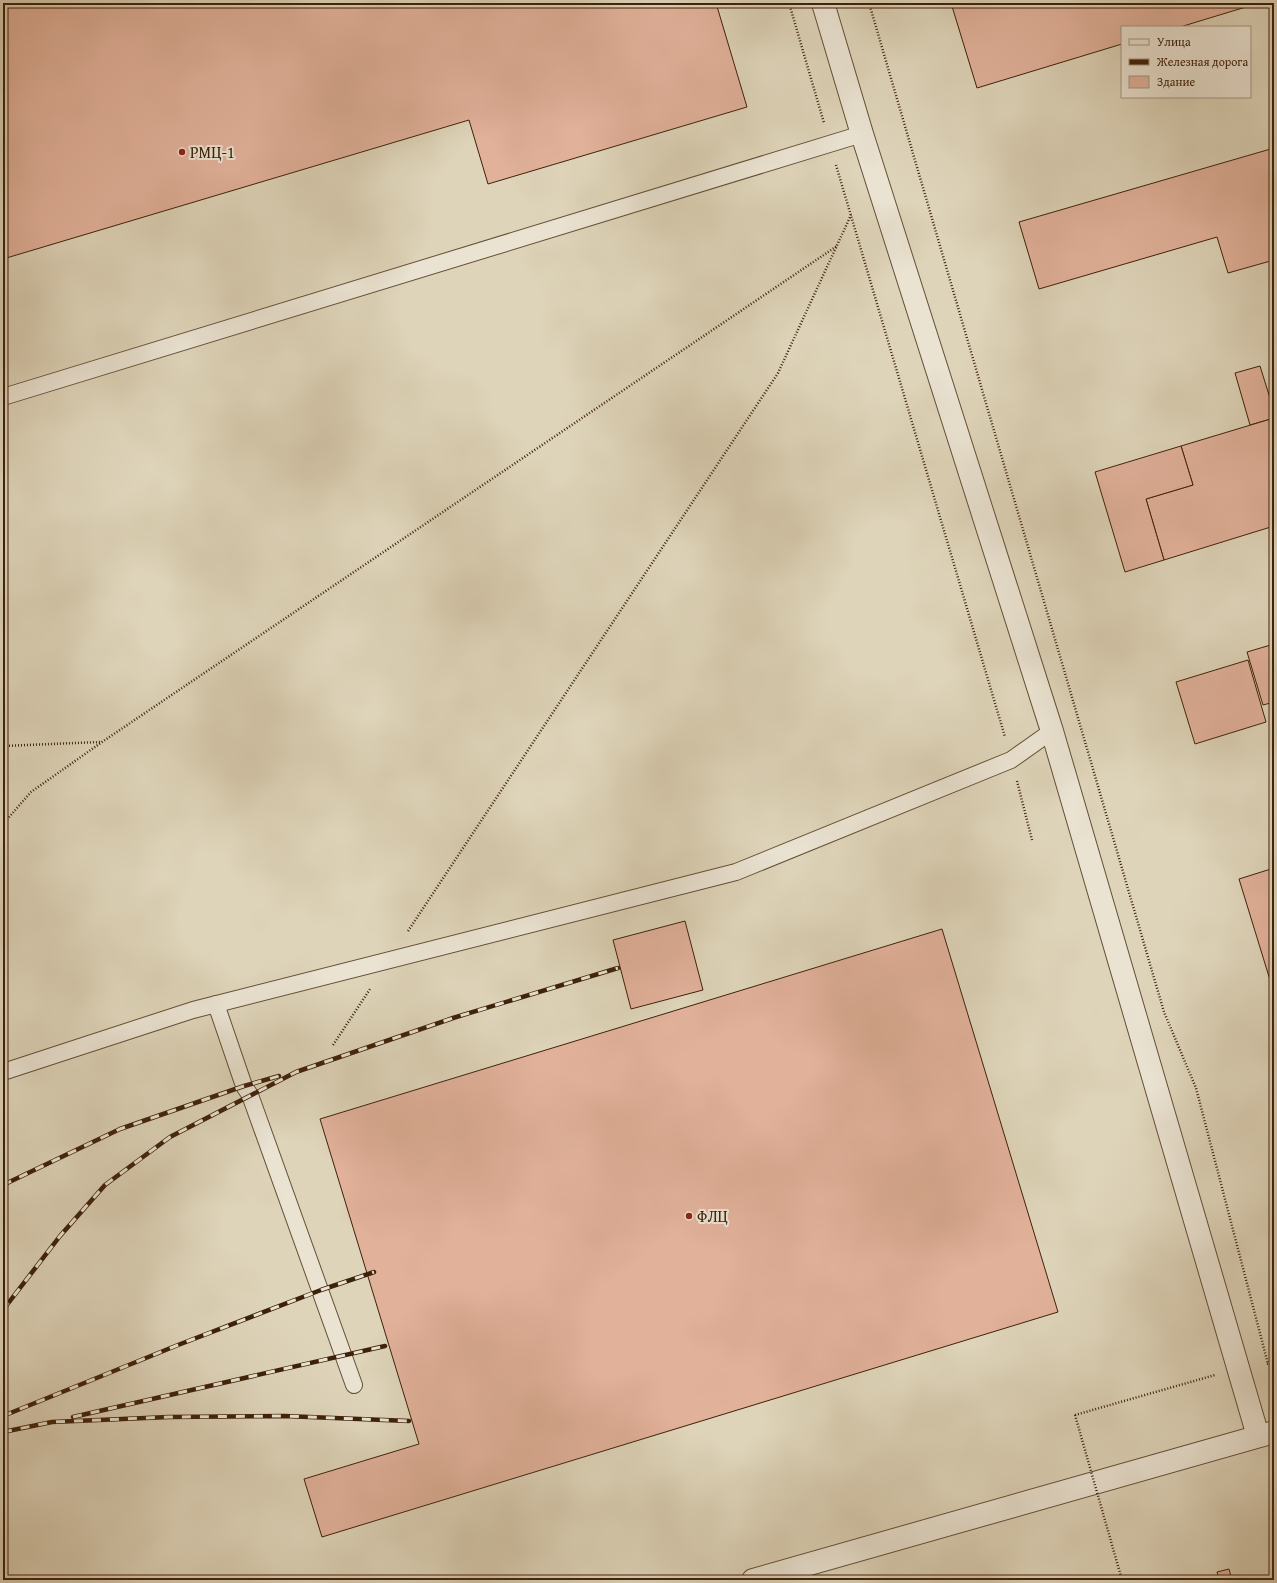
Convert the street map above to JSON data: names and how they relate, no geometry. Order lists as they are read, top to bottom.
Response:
{
  "places": ["РМЦ-1", "ФЛЦ"],
  "legend": ["Улица", "Железная дорога", "Здание"]
}
